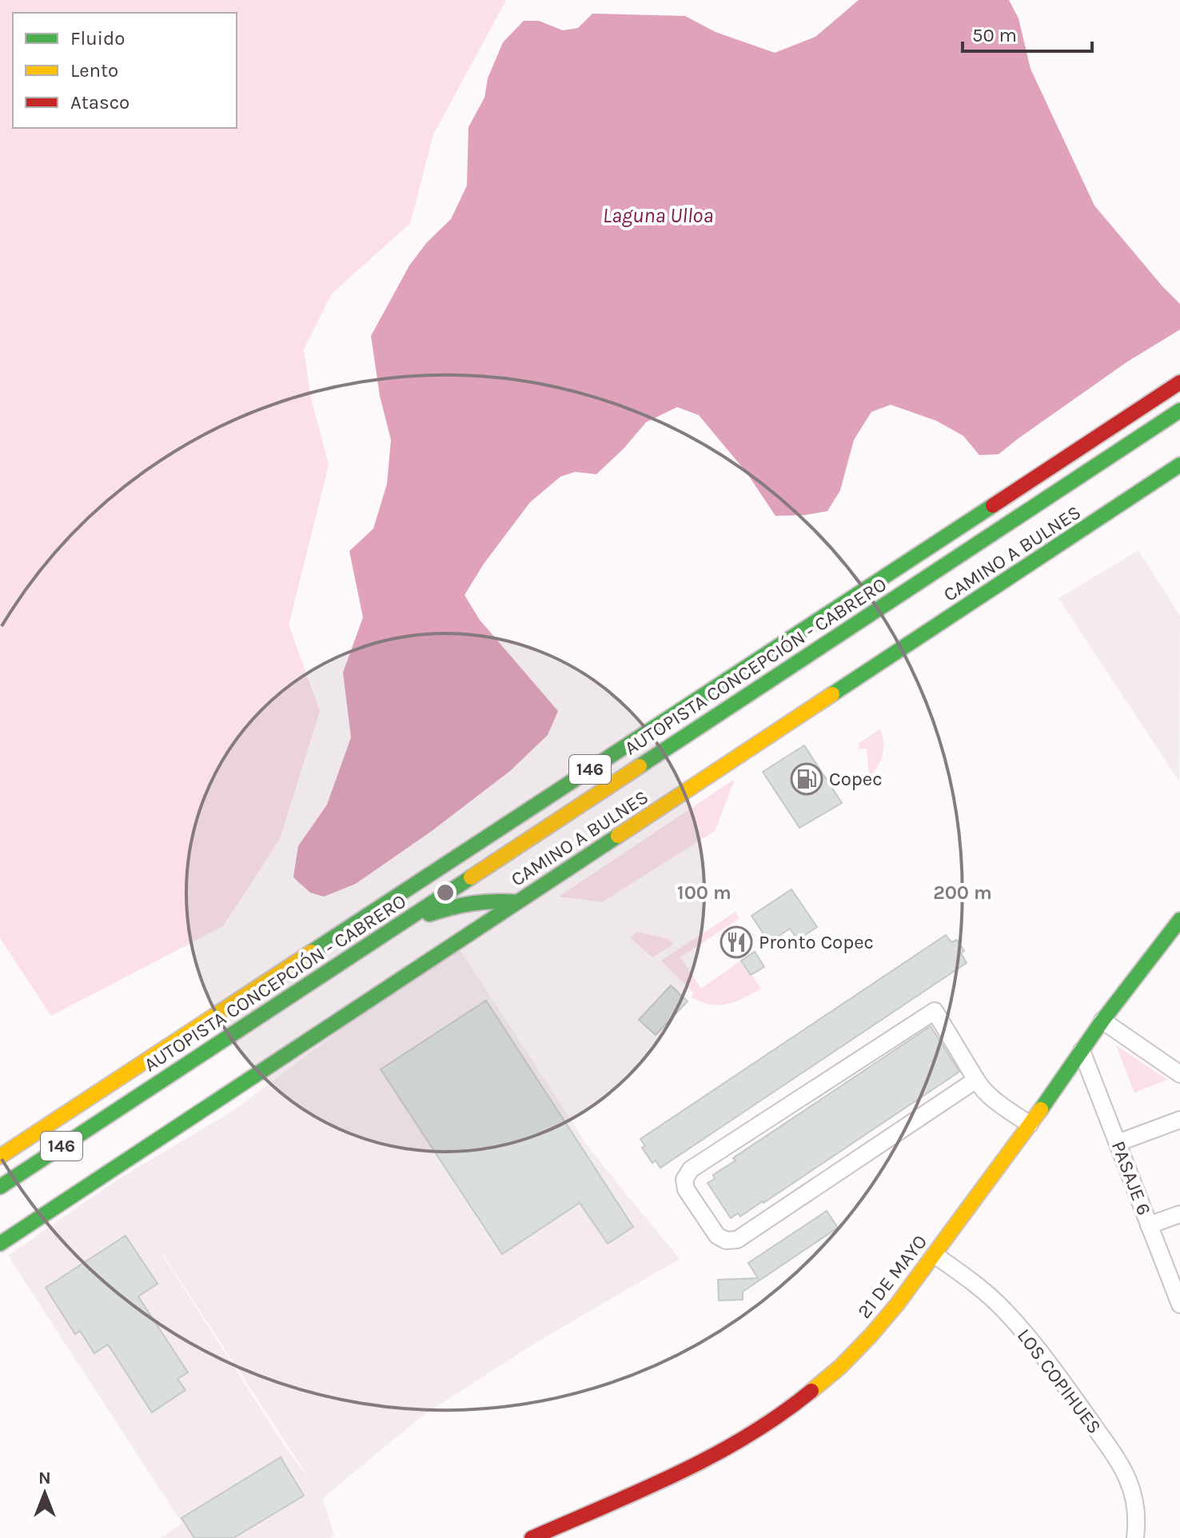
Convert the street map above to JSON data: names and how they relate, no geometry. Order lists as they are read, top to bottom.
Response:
{
  "streets": {
    "main road": [
      "CAMINO A BULNES",
      "AUTOPISTA CONCEPCIÓN - CABRERO",
      "146",
      "21 DE MAYO"
    ],
    "street": ["PASAJE 6", "LOS COPIHUES"]
  },
  "crossings": [
    ["PASAJE 6", "21 DE MAYO"],
    ["21 DE MAYO", "LOS COPIHUES"]
  ],
  "water": ["Laguna Ulloa"],
  "places": {
    "fuel station": ["Copec"],
    "restaurant": ["Pronto Copec"]
  },
  "legend": ["Fluido", "Lento", "Atasco"],
  "scale_bar": "50 m",
  "north": "top",
  "rings": ["100 m", "200 m"]
}
